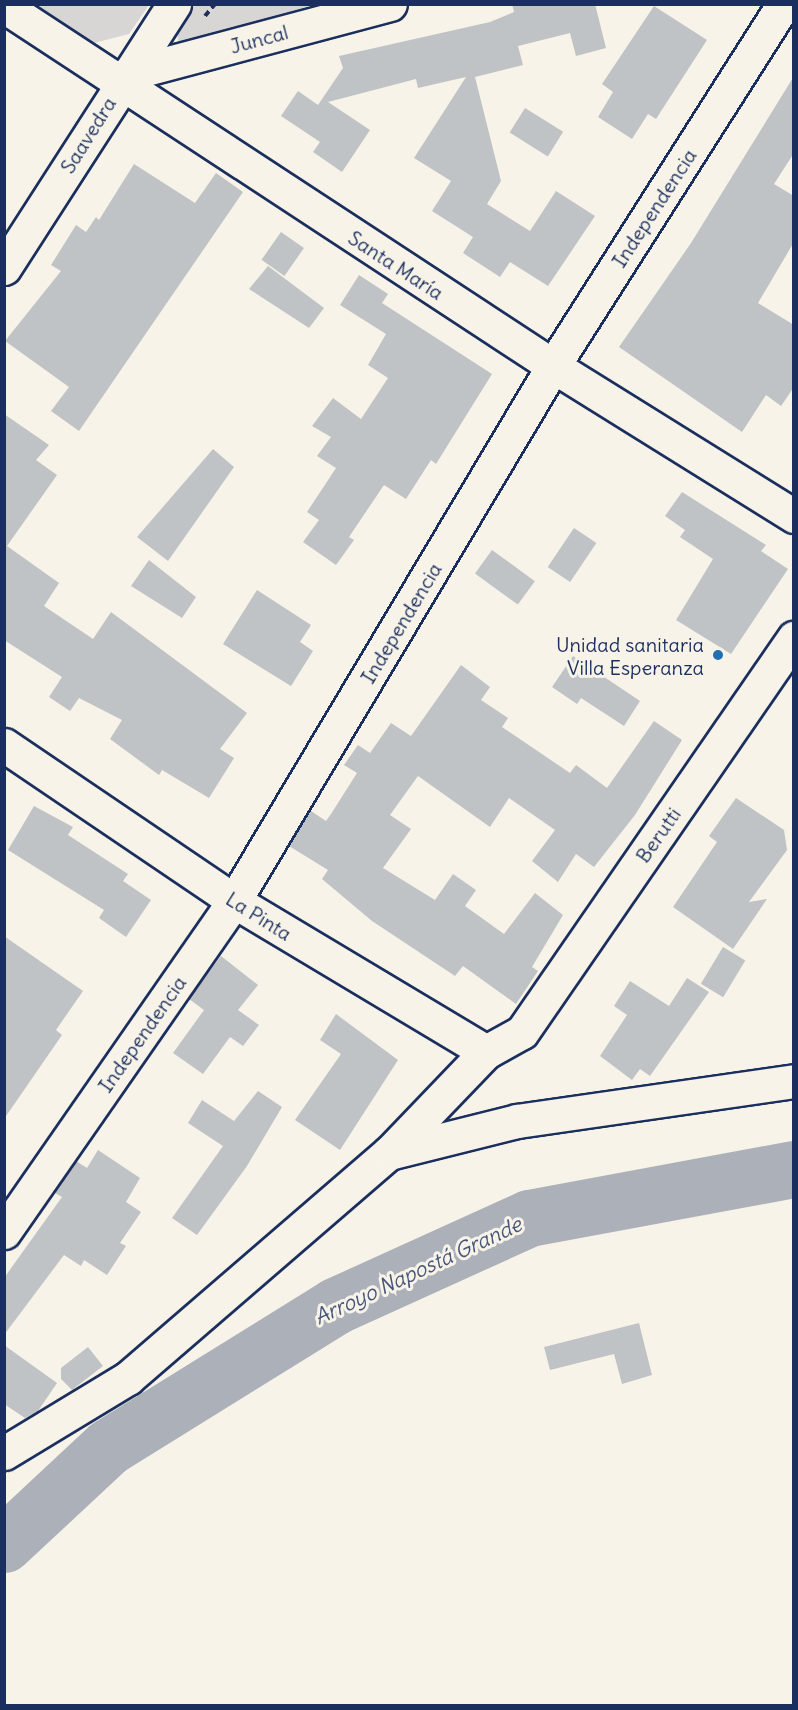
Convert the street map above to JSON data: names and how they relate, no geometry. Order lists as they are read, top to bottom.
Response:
{
  "streets": {
    "street": [
      "Juncal",
      "Saavedra",
      "Independencia",
      "Santa María",
      "Berutti",
      "La Pinta"
    ]
  },
  "crossings": [
    ["Juncal", "Saavedra"],
    ["Juncal", "Santa María"],
    ["Saavedra", "Santa María"],
    ["Independencia", "Santa María"],
    ["Independencia", "La Pinta"],
    ["Berutti", "La Pinta"]
  ],
  "water": ["Arroyo Napostá Grande"],
  "places": ["Unidad sanitaria Villa Esperanza"]
}
